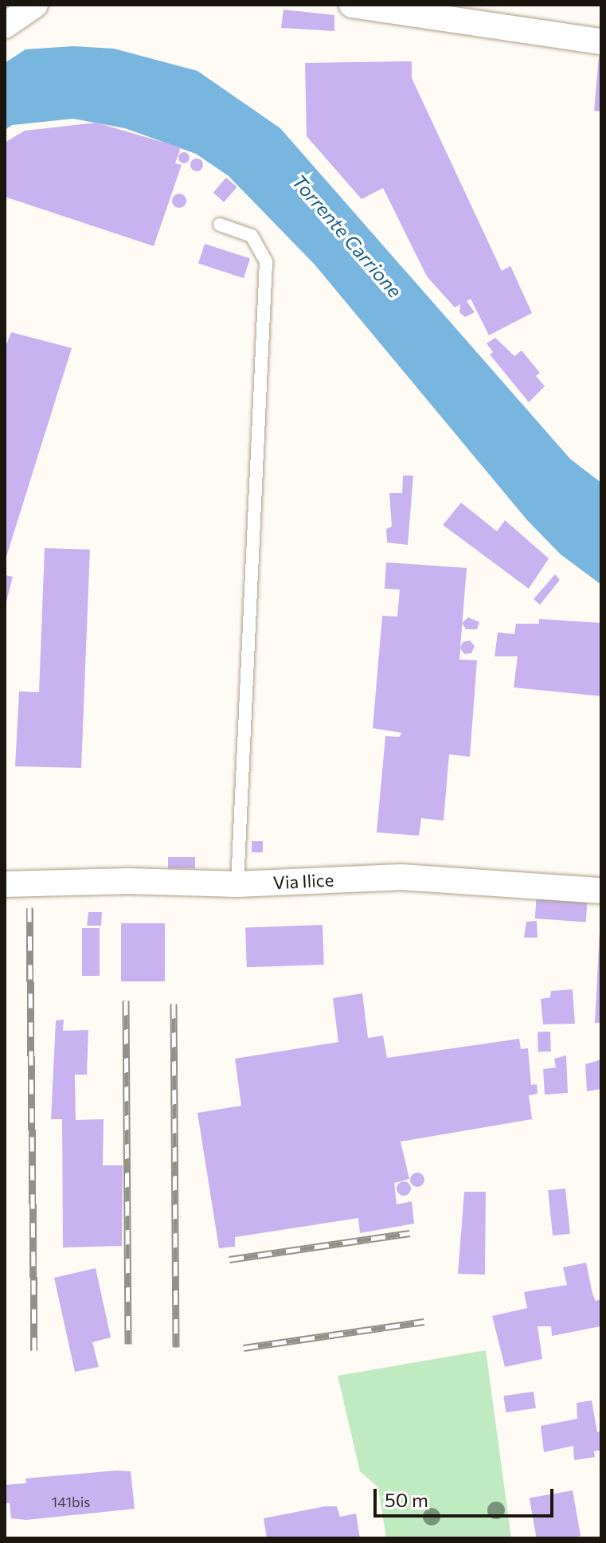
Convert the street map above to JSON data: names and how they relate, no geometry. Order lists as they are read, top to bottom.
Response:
{
  "streets": {
    "street": ["Via Ilice"]
  },
  "water": ["Torrente Carrione"],
  "house_numbers": ["141bis"],
  "scale_bar": "50 m"
}
